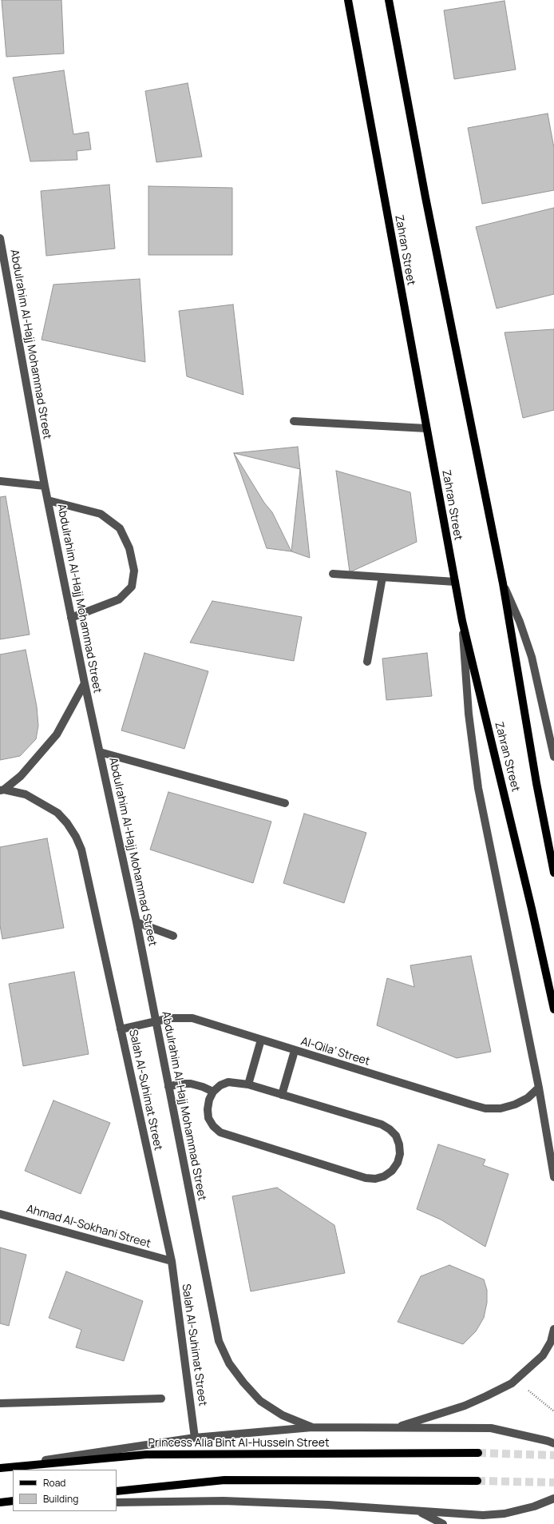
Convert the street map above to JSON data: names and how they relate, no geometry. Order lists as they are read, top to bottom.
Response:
{
  "streets": {
    "main road": ["Zahran Street", "Princess Alia Bint Al-Hussein Street"],
    "street": [
      "Abdulrahim Al-Hajj Mohammad Street",
      "Al-Qila‘ Street",
      "Salah Al-Suhimat Street",
      "Ahmad Al-Sokhani Street"
    ]
  },
  "crossings": [
    ["Abdulrahim Al-Hajj Mohammad Street", "Al-Qila‘ Street"],
    ["Abdulrahim Al-Hajj Mohammad Street", "Salah Al-Suhimat Street"],
    ["Al-Qila‘ Street", "Salah Al-Suhimat Street"],
    ["Salah Al-Suhimat Street", "Ahmad Al-Sokhani Street"]
  ],
  "legend": ["Road", "Building"]
}
